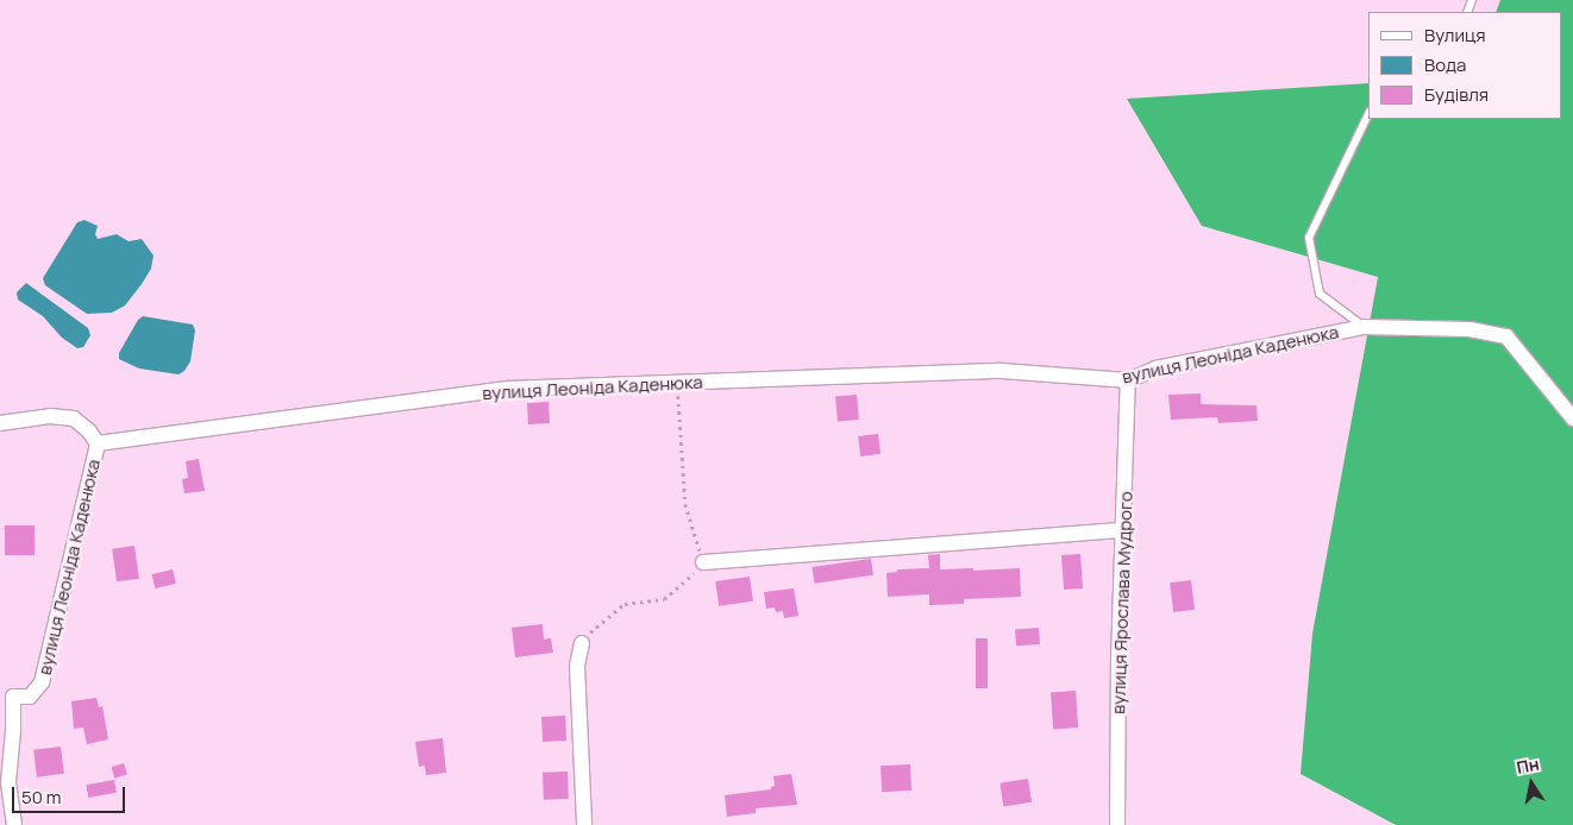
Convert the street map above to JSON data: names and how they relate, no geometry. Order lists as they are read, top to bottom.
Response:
{
  "streets": {
    "street": ["вулиця Леоніда Каденюка", "вулиця Ярослава Мудрого"]
  },
  "crossings": [
    ["вулиця Леоніда Каденюка", "вулиця Ярослава Мудрого"]
  ],
  "legend": ["Вулиця", "Вода", "Будівля"],
  "scale_bar": "50 m",
  "north": "top"
}
